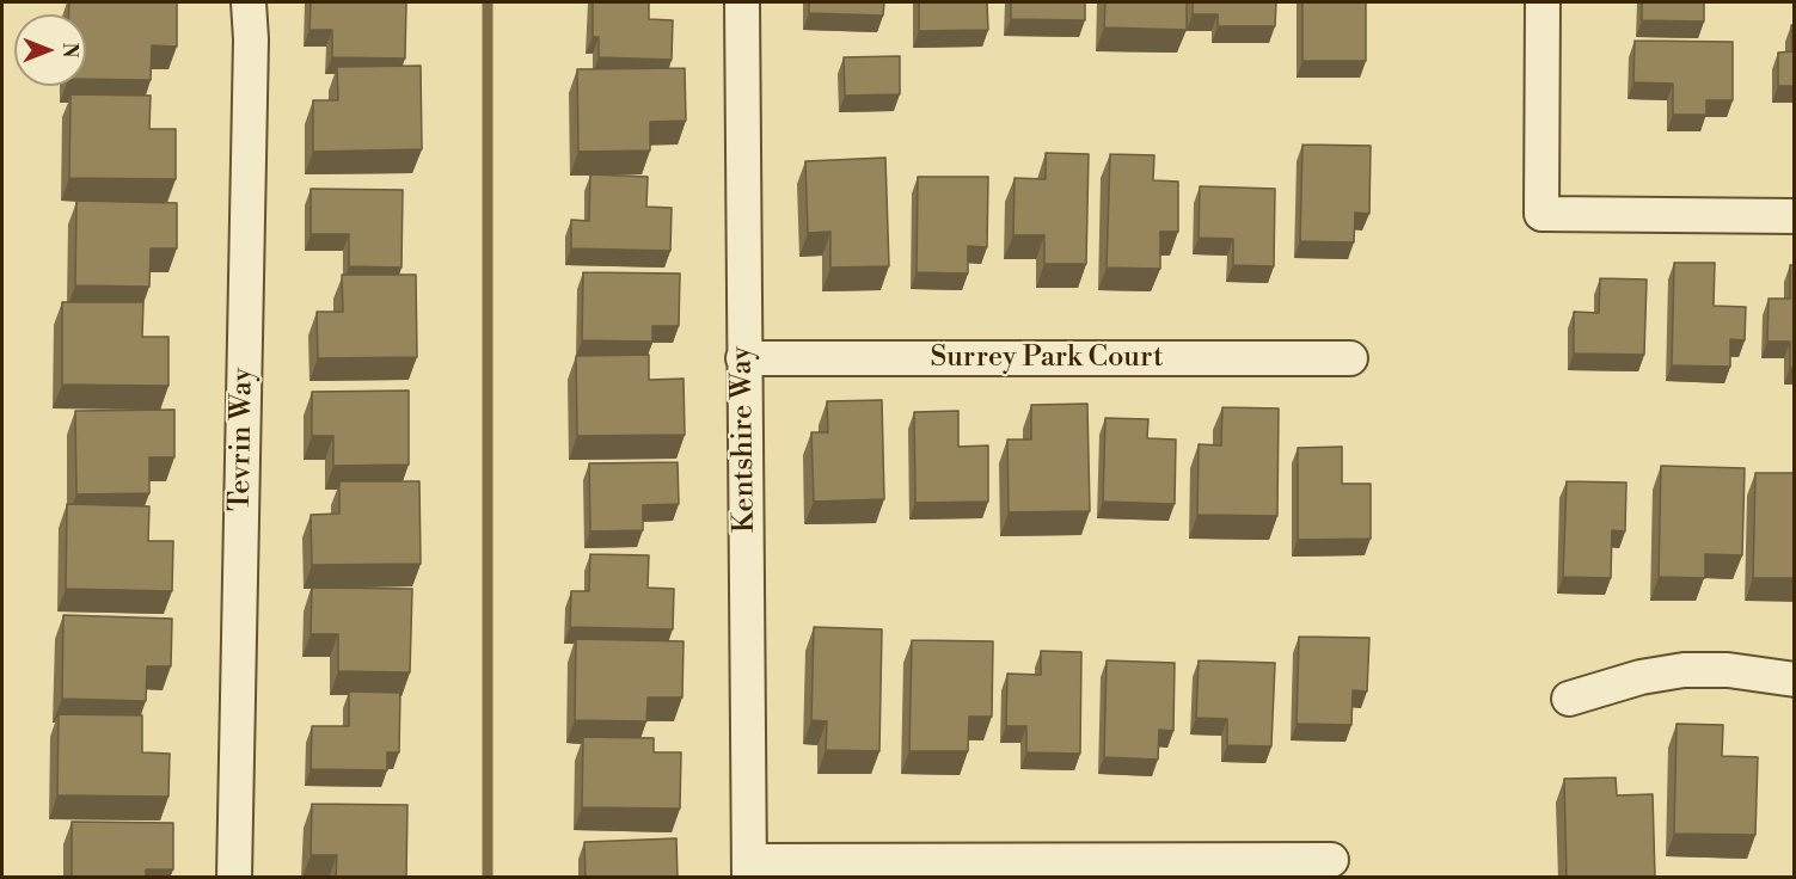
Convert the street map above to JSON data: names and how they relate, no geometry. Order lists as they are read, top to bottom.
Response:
{
  "streets": {
    "street": ["Surrey Park Court", "Tevrin Way", "Kentshire Way"]
  },
  "crossings": [
    ["Surrey Park Court", "Kentshire Way"]
  ],
  "north": "right"
}
